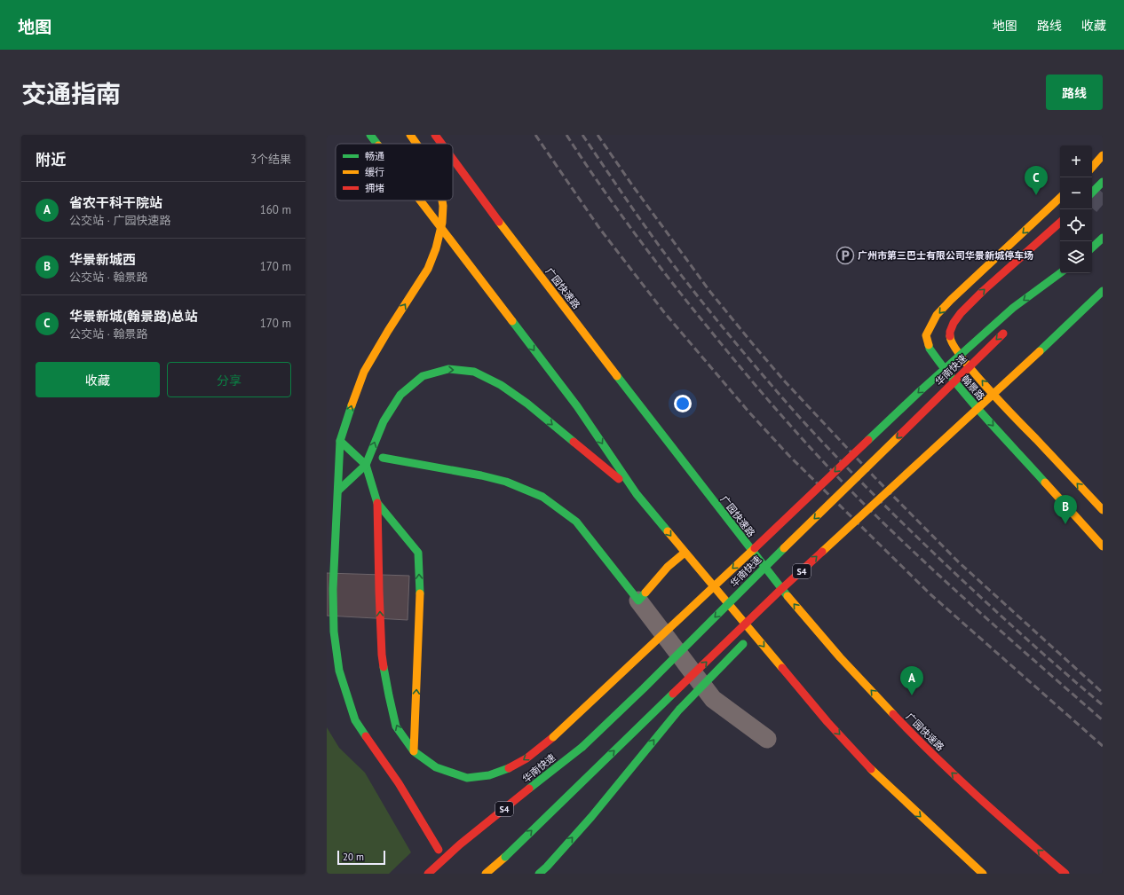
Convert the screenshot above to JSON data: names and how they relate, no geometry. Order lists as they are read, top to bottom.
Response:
{
  "streets": {
    "main road": [
      "广园快速路",
      "华南快速",
      "翰景路",
      "S4"
    ]
  },
  "places": {
    "parking": ["广州市第三巴士有限公司华景新城停车场"]
  },
  "legend": ["畅通", "缓行", "拥堵"],
  "scale_bar": "20 m",
  "page": {
    "header": "地图",
    "nav": ["地图", "路线", "收藏"],
    "title": "交通指南",
    "buttons": [
      "路线",
      ["收藏", "分享"]
    ],
    "heading": ["附近", "3个结果"],
    "map_buttons": ["+", "−"],
    "pins": ["C", "B", "A"],
    "list": [
      {
        "mark": "A",
        "name": "省农干科干院站",
        "note": "公交站 · 广园快速路",
        "value": "160 m"
      },
      {
        "mark": "B",
        "name": "华景新城西",
        "note": "公交站 · 翰景路",
        "value": "170 m"
      },
      {
        "mark": "C",
        "name": "华景新城(翰景路)总站",
        "note": "公交站 · 翰景路",
        "value": "170 m"
      }
    ],
    "scale": "20 m"
  }
}
